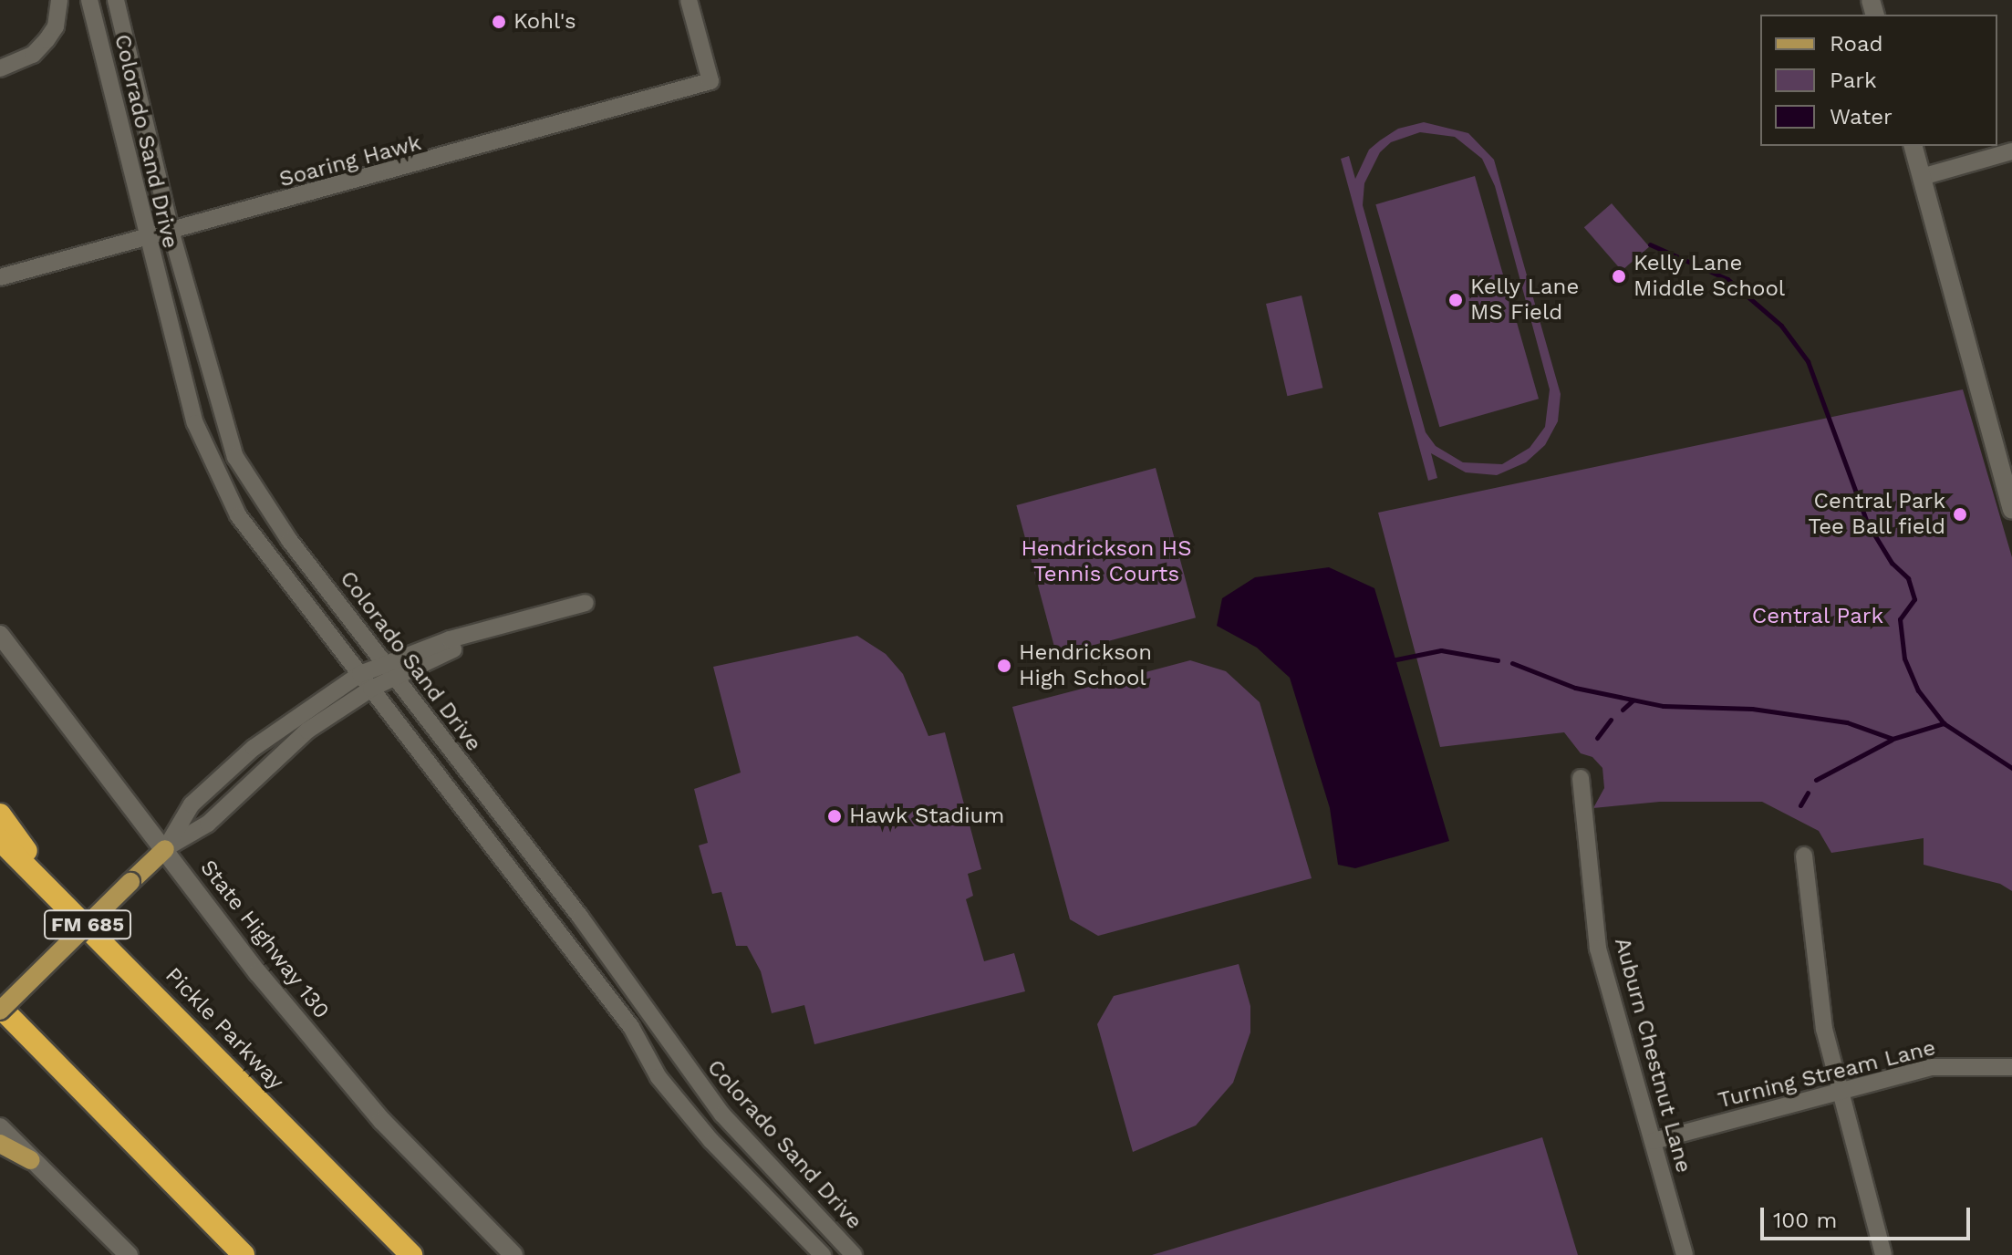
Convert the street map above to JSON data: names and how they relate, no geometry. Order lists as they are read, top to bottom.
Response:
{
  "streets": {
    "highway": ["Pickle Parkway"],
    "main road": ["FM 685", "State Highway 130"],
    "street": [
      "Colorado Sand Drive",
      "Soaring Hawk",
      "Auburn Chestnut Lane",
      "Turning Stream Lane"
    ]
  },
  "crossings": [
    ["Colorado Sand Drive", "Soaring Hawk"],
    ["FM 685", "State Highway 130"],
    ["Auburn Chestnut Lane", "Turning Stream Lane"]
  ],
  "parks": ["Hendrickson HS Tennis Courts", "Central Park"],
  "places": [
    "Kohl's",
    "Kelly Lane Middle School",
    "Kelly Lane MS Field",
    "Central Park Tee Ball field",
    "Hendrickson High School",
    "Hawk Stadium"
  ],
  "legend": ["Road", "Park", "Water"],
  "scale_bar": "100 m"
}
